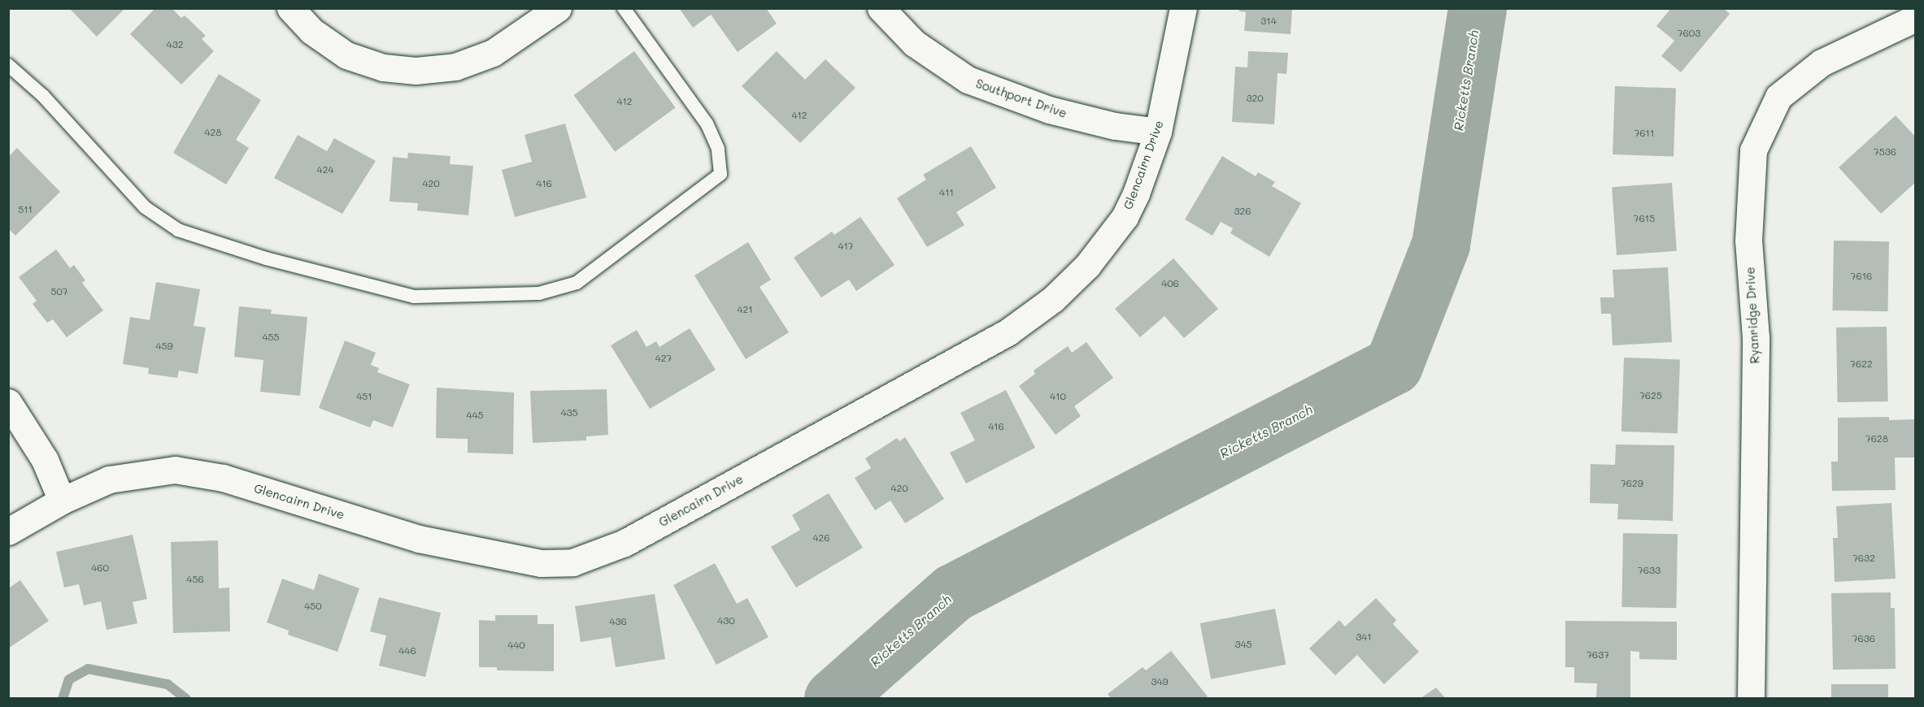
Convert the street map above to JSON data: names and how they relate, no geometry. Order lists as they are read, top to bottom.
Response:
{
  "streets": {
    "street": ["Southport Drive", "Glencairn Drive", "Ryanridge Drive"]
  },
  "crossings": [
    ["Southport Drive", "Glencairn Drive"]
  ],
  "water": ["Ricketts Branch"],
  "house_numbers": [
    "314",
    "7603",
    "432",
    "320",
    "412",
    "412",
    "428",
    "7611",
    "7536",
    "424",
    "420",
    "416",
    "411",
    "511",
    "326",
    "7615",
    "417",
    "7616",
    "406",
    "507",
    "421",
    "455",
    "459",
    "427",
    "7622",
    "7625",
    "451",
    "410",
    "435",
    "445",
    "416",
    "7628",
    "7629",
    "420",
    "426",
    "7632",
    "460",
    "7633",
    "456",
    "450",
    "430",
    "436",
    "341",
    "7636",
    "345",
    "440",
    "446",
    "7637",
    "349"
  ]
}
